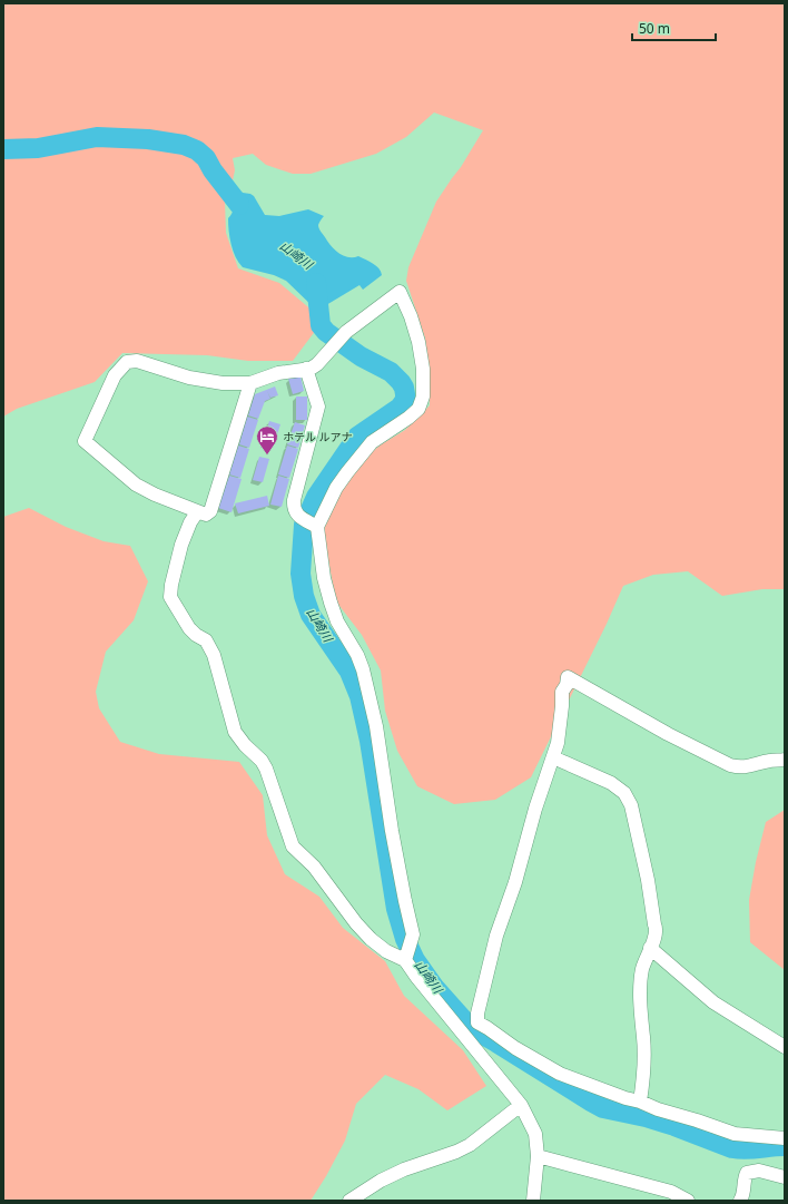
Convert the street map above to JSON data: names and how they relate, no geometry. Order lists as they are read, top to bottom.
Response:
{
  "water": ["山崎川"],
  "places": {
    "hotel": ["ホテル ルアナ"]
  },
  "scale_bar": "50 m"
}
